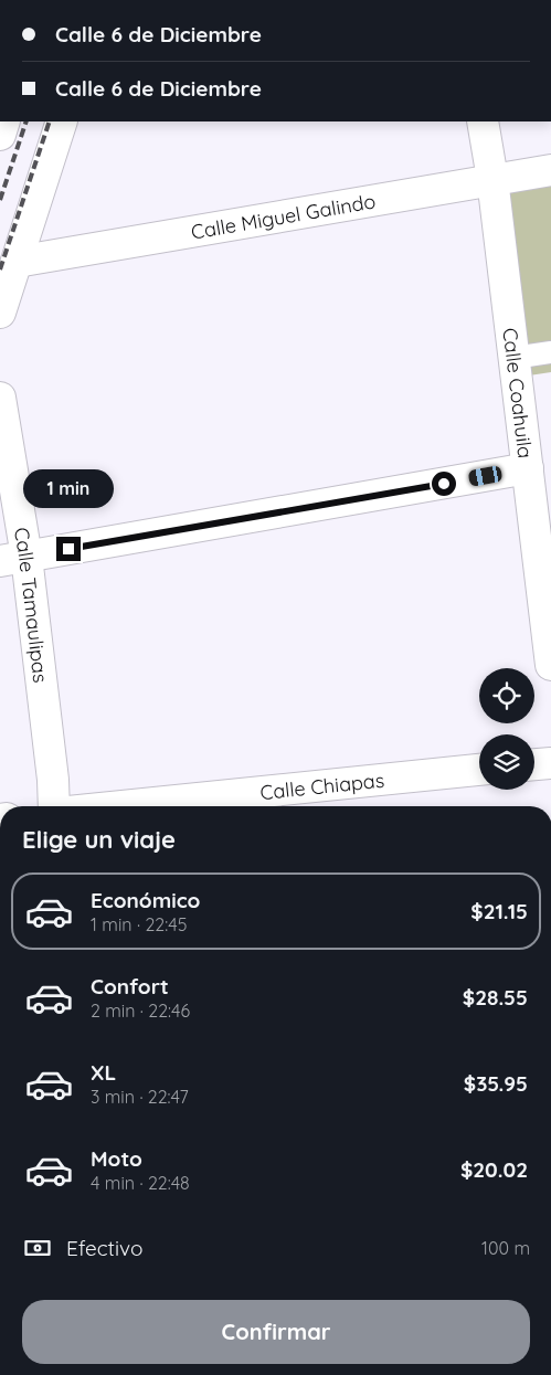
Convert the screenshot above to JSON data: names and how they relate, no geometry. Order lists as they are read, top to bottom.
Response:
{
  "streets": {
    "street": [
      "Calle Miguel Galindo",
      "Calle Coahuila",
      "Calle Tamaulipas",
      "Calle Chiapas"
    ]
  },
  "crossings": [
    ["Calle Miguel Galindo", "Calle Coahuila"]
  ],
  "page": {
    "banner": ["Calle 6 de Diciembre", "Calle 6 de Diciembre"],
    "bubble": "1 min",
    "heading": "Elige un viaje",
    "list": [
      {
        "name": "Económico",
        "note": "1 min · 22:45",
        "value": "$21.15"
      },
      {
        "name": "Confort",
        "note": "2 min · 22:46",
        "value": "$28.55"
      },
      {
        "name": "XL",
        "note": "3 min · 22:47",
        "value": "$35.95"
      },
      {
        "name": "Moto",
        "note": "4 min · 22:48",
        "value": "$20.02"
      }
    ],
    "pay": ["Efectivo", "100 m"],
    "buttons": "Confirmar"
  }
}
